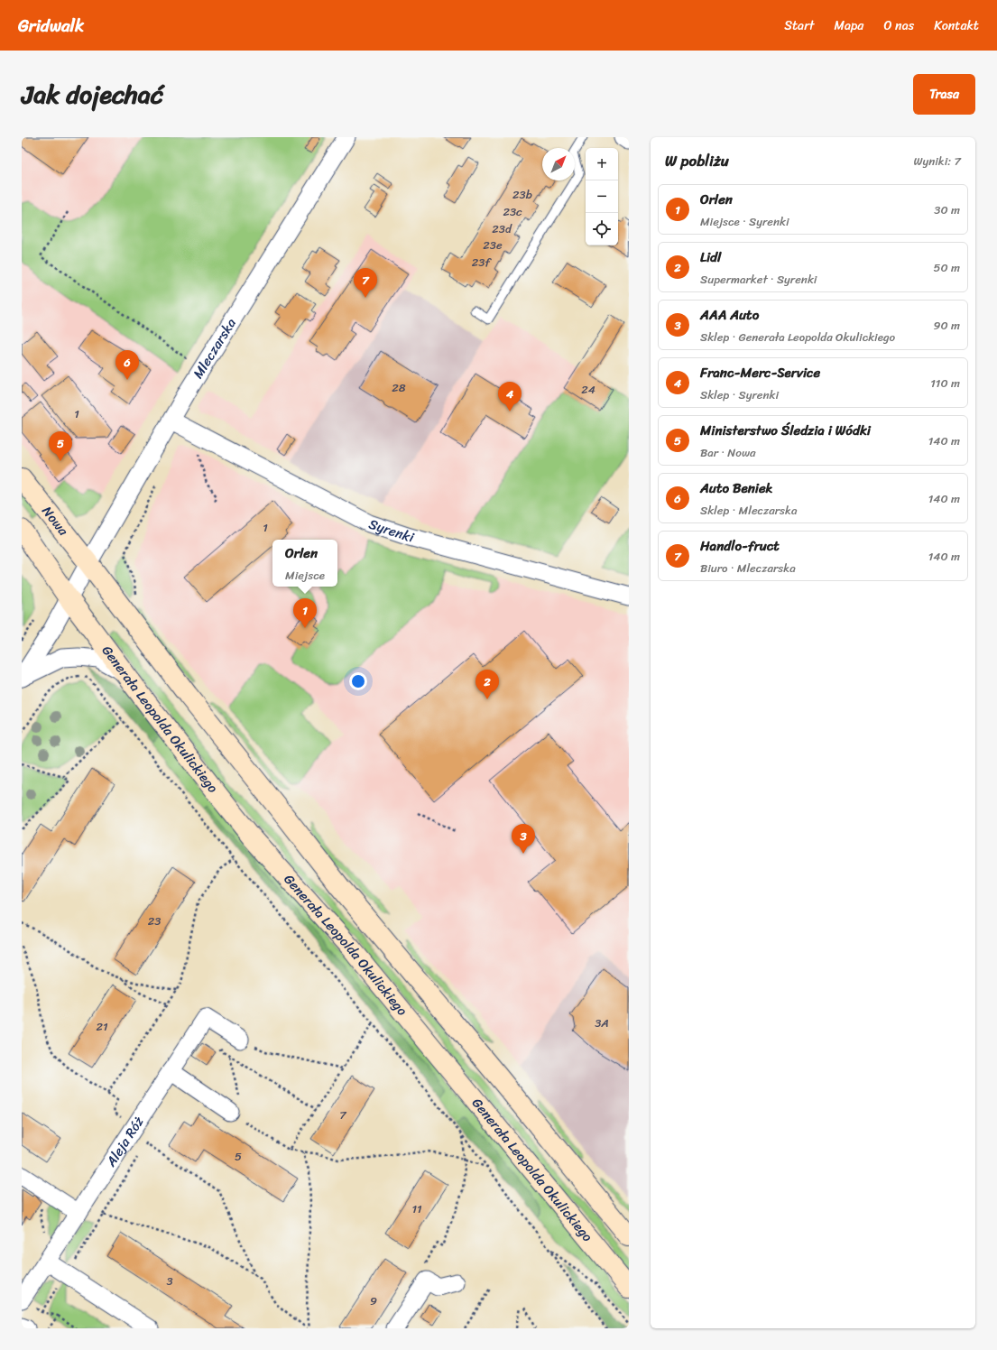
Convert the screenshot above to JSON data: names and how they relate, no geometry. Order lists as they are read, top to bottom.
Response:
{
  "streets": {
    "main road": ["Nowa", "Generała Leopolda Okulickiego"],
    "street": ["Mleczarska", "Syrenki", "Aleja Róż"]
  },
  "crossings": [
    ["Mleczarska", "Nowa"],
    ["Mleczarska", "Syrenki"],
    ["Mleczarska", "Generała Leopolda Okulickiego"]
  ],
  "house_numbers": [
    "23b",
    "23c",
    "23d",
    "23e",
    "23f",
    "28",
    "24",
    "1",
    "1",
    "23",
    "3A",
    "21",
    "7",
    "5",
    "11",
    "3",
    "9"
  ],
  "north": "top right",
  "page": {
    "header": "Gridwalk",
    "nav": [
      "Start",
      "Mapa",
      "O nas",
      "Kontakt"
    ],
    "title": "Jak dojechać",
    "buttons": "Trasa",
    "heading": ["W pobliżu", "Wyniki: 7"],
    "map_buttons": ["+", "−"],
    "list": [
      {
        "mark": "1",
        "name": "Orlen",
        "note": "Miejsce · Syrenki",
        "value": "30 m"
      },
      {
        "mark": "2",
        "name": "Lidl",
        "note": "Supermarket · Syrenki",
        "value": "50 m"
      },
      {
        "mark": "3",
        "name": "AAA Auto",
        "note": "Sklep · Generała Leopolda Okulickiego",
        "value": "90 m"
      },
      {
        "mark": "4",
        "name": "Franc-Merc-Service",
        "note": "Sklep · Syrenki",
        "value": "110 m"
      },
      {
        "mark": "5",
        "name": "Ministerstwo Śledzia i Wódki",
        "note": "Bar · Nowa",
        "value": "140 m"
      },
      {
        "mark": "6",
        "name": "Auto Beniek",
        "note": "Sklep · Mleczarska",
        "value": "140 m"
      },
      {
        "mark": "7",
        "name": "Handlo-fruct",
        "note": "Biuro · Mleczarska",
        "value": "140 m"
      }
    ],
    "pins": [
      "7",
      "6",
      "4",
      "5",
      "1",
      "2",
      "3"
    ],
    "popup": ["Orlen", "Miejsce"]
  }
}
